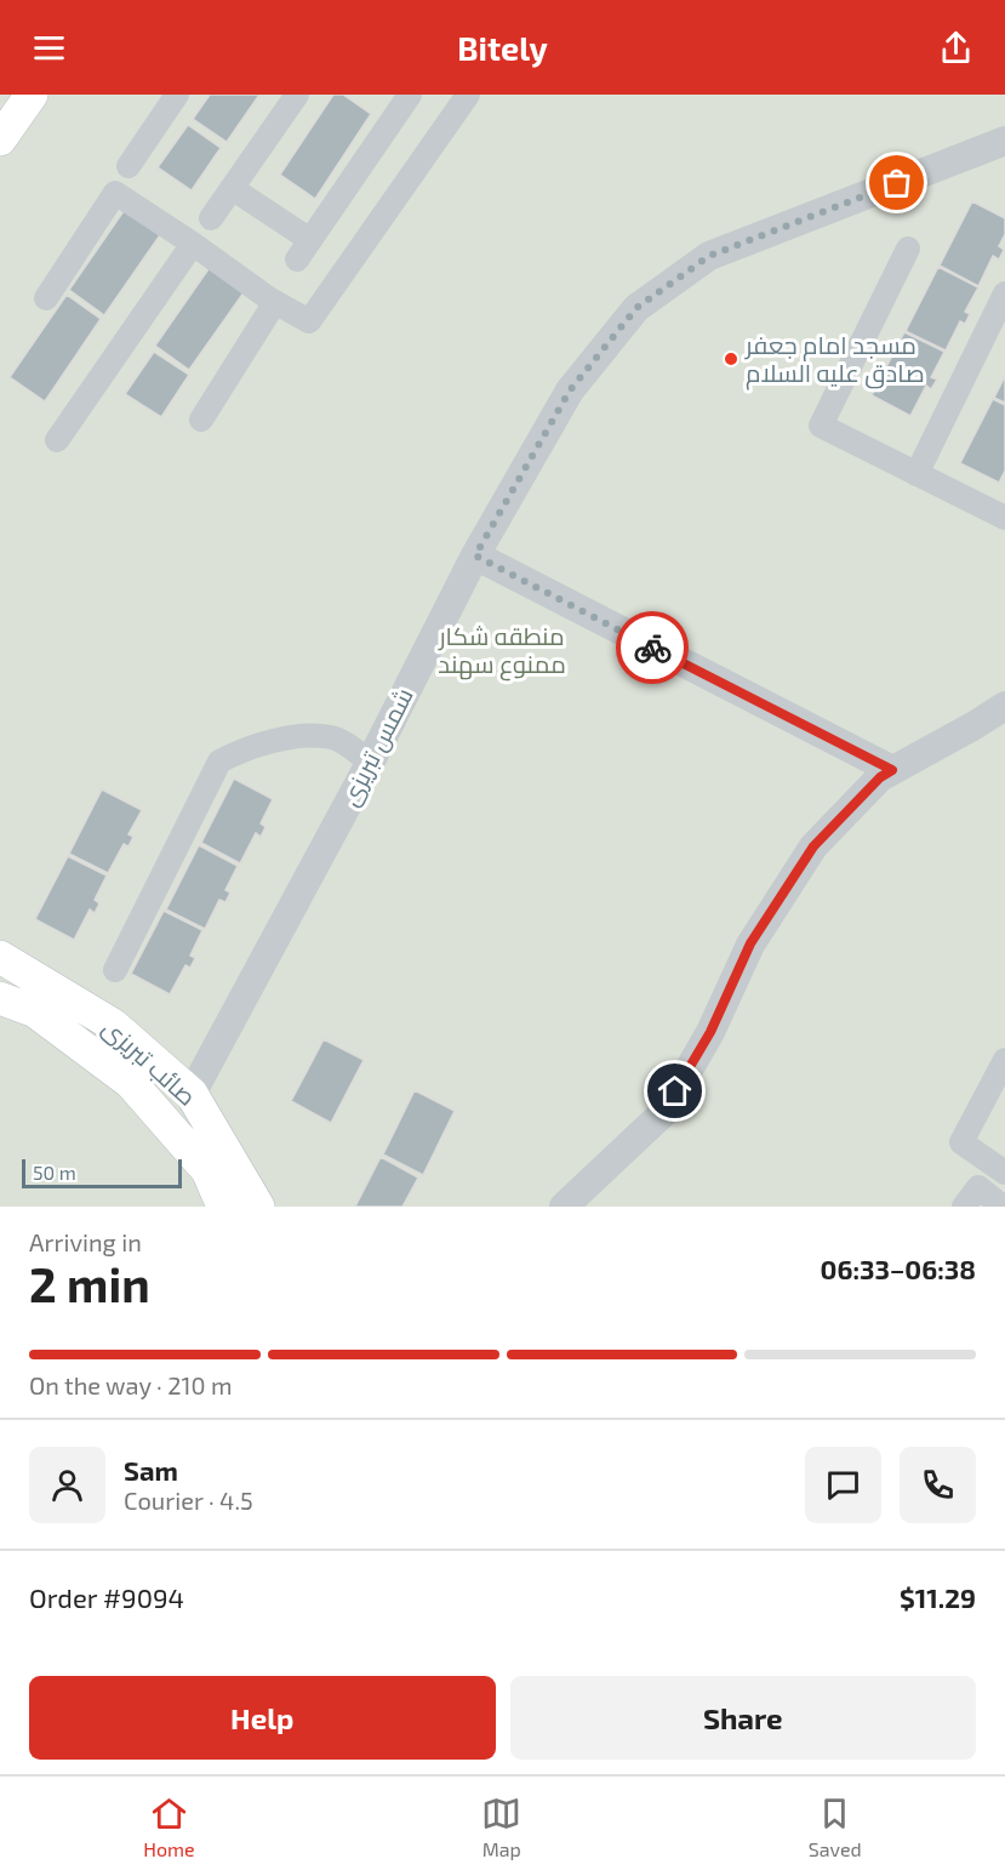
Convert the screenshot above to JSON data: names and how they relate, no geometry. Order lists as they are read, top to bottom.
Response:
{
  "streets": {
    "main road": ["صائب تبریزی"],
    "street": ["شمس تبریزی"]
  },
  "crossings": [
    ["شمس تبریزی", "صائب تبریزی"]
  ],
  "parks": ["منطقه شکار ممنوع سهند"],
  "places": ["مسجد امام جعفر صادق علیه السلام"],
  "scale_bar": "50 m",
  "page": {
    "header": "Bitely",
    "scale": "50 m",
    "heading": ["2 min", "Arriving in", "06:33–06:38"],
    "panel": [
      "Sam",
      "Courier · 4.5",
      "Order #9094",
      "$11.29"
    ],
    "bar": "On the way · 210 m",
    "buttons": ["Help", "Share"],
    "tabs": ["Home", "Map", "Saved"]
  }
}
